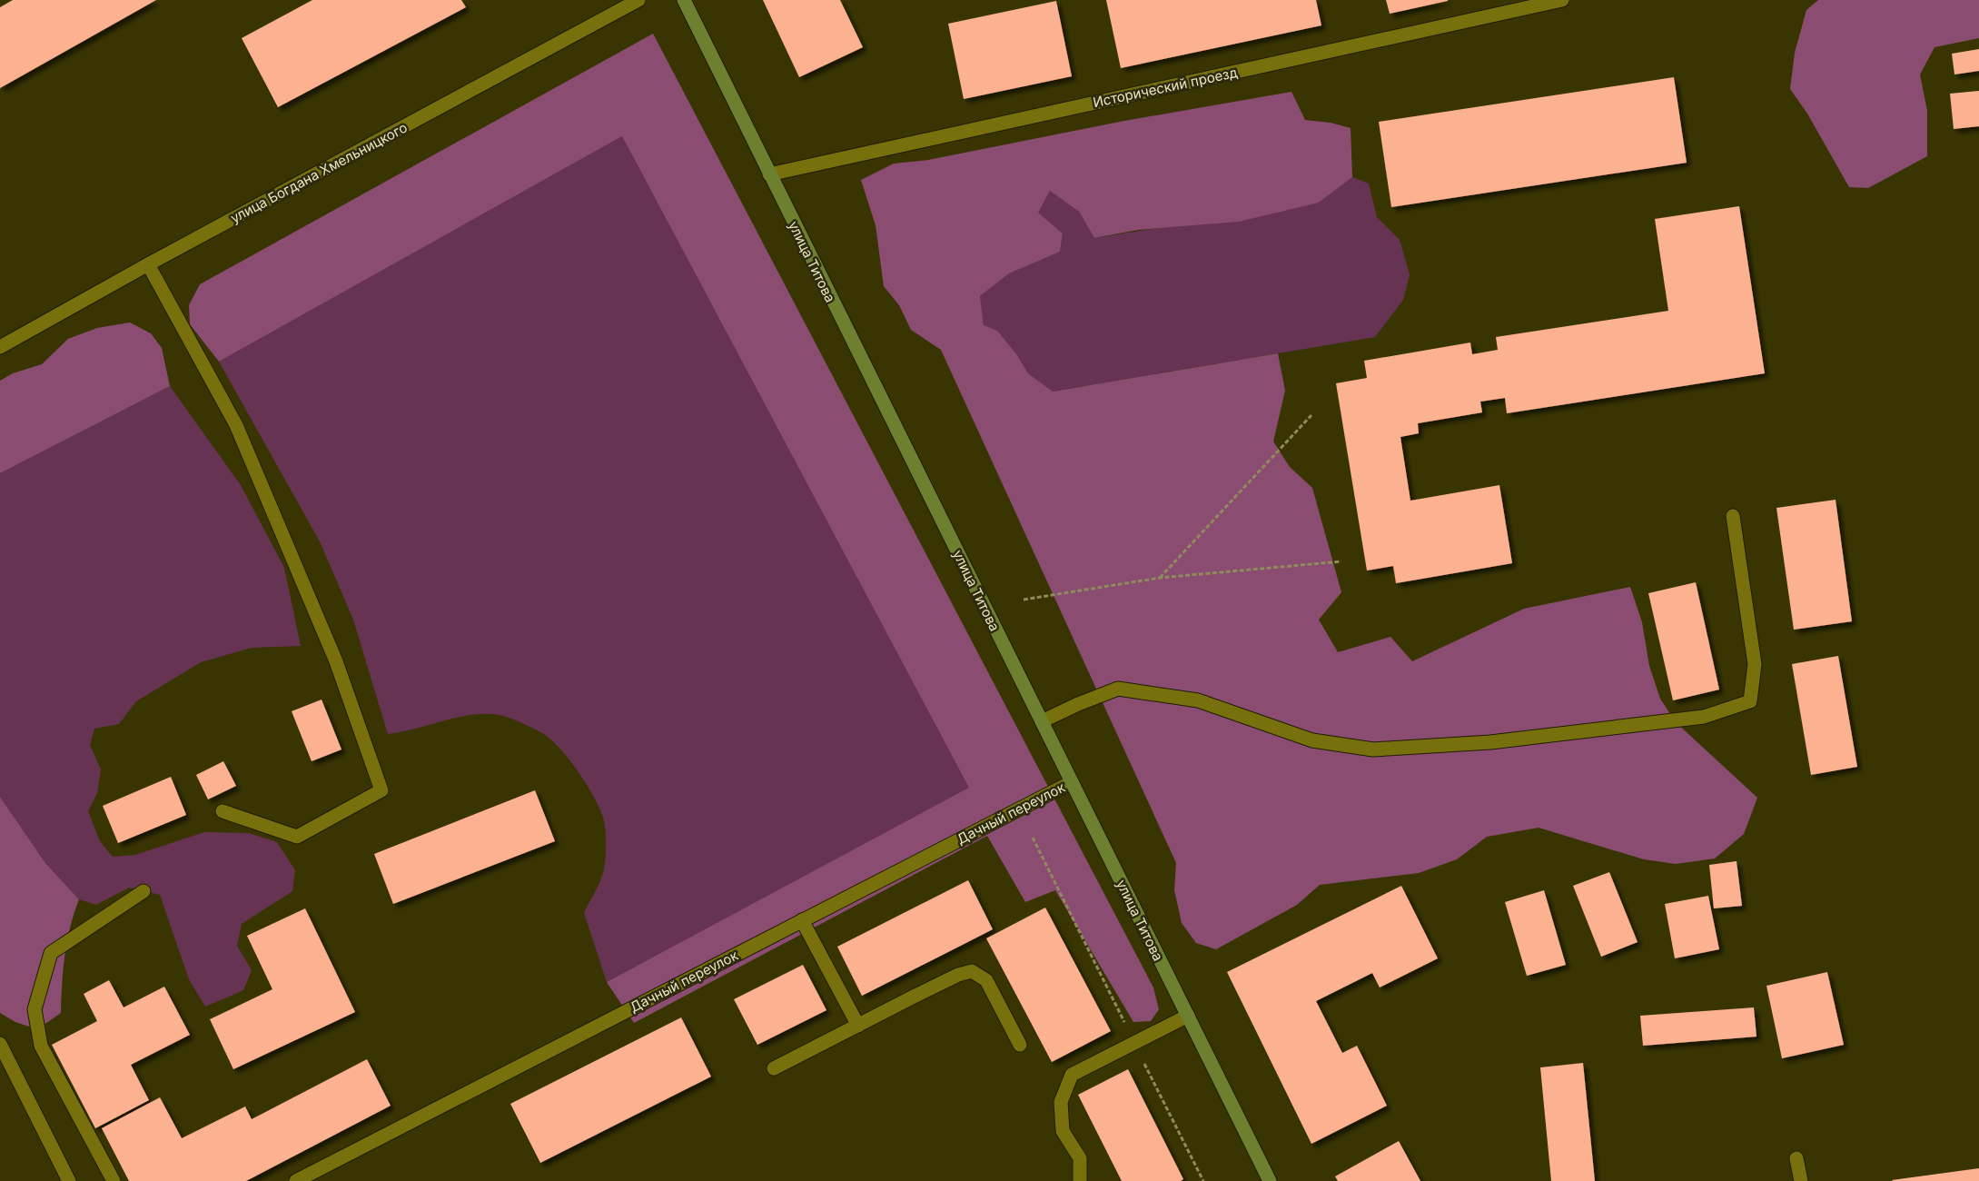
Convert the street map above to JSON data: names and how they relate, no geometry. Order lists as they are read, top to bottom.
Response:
{
  "streets": {
    "main road": ["улица Титова"],
    "street": ["Исторический проезд", "улица Богдана Хмельницкого", "Дачный переулок"]
  },
  "crossings": [
    ["Исторический проезд", "улица Титова"],
    ["улица Титова", "Дачный переулок"]
  ]
}
